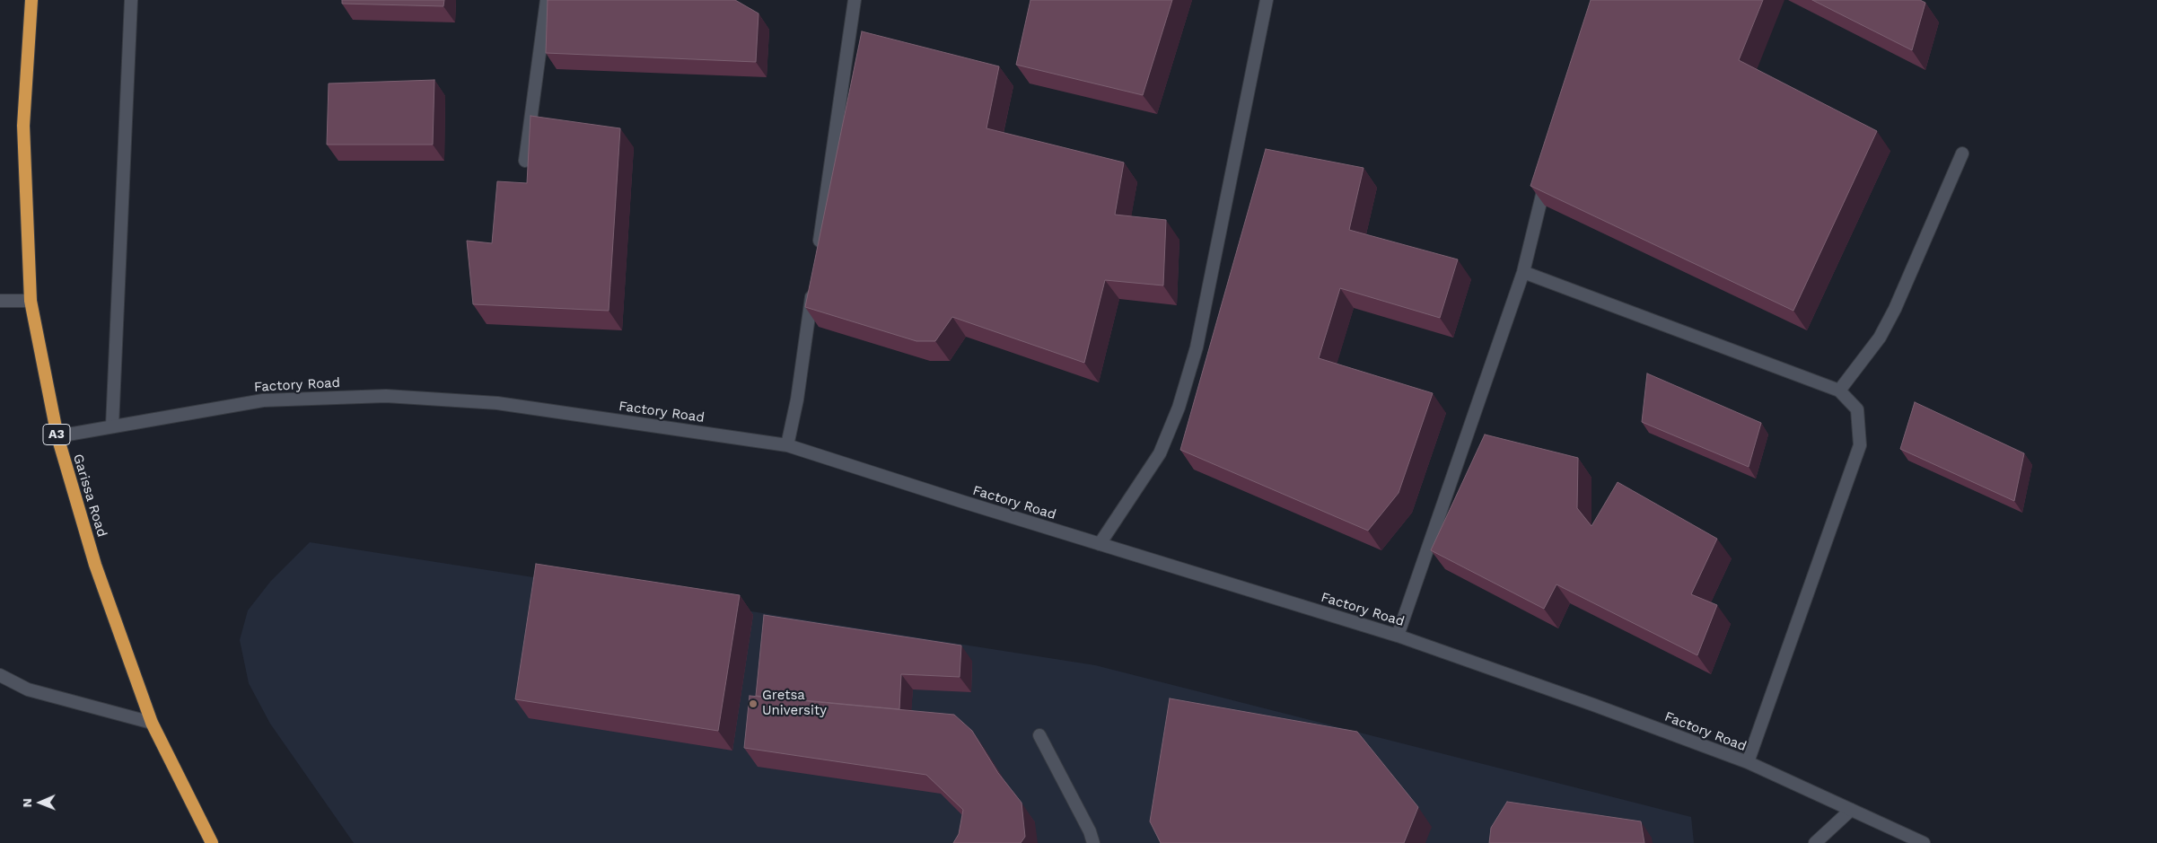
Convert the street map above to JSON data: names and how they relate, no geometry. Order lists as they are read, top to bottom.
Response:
{
  "streets": {
    "highway": ["A3", "Garissa Road"],
    "street": ["Factory Road"]
  },
  "crossings": [
    ["Factory Road", "Garissa Road"]
  ],
  "places": ["Gretsa University"],
  "north": "left"
}
